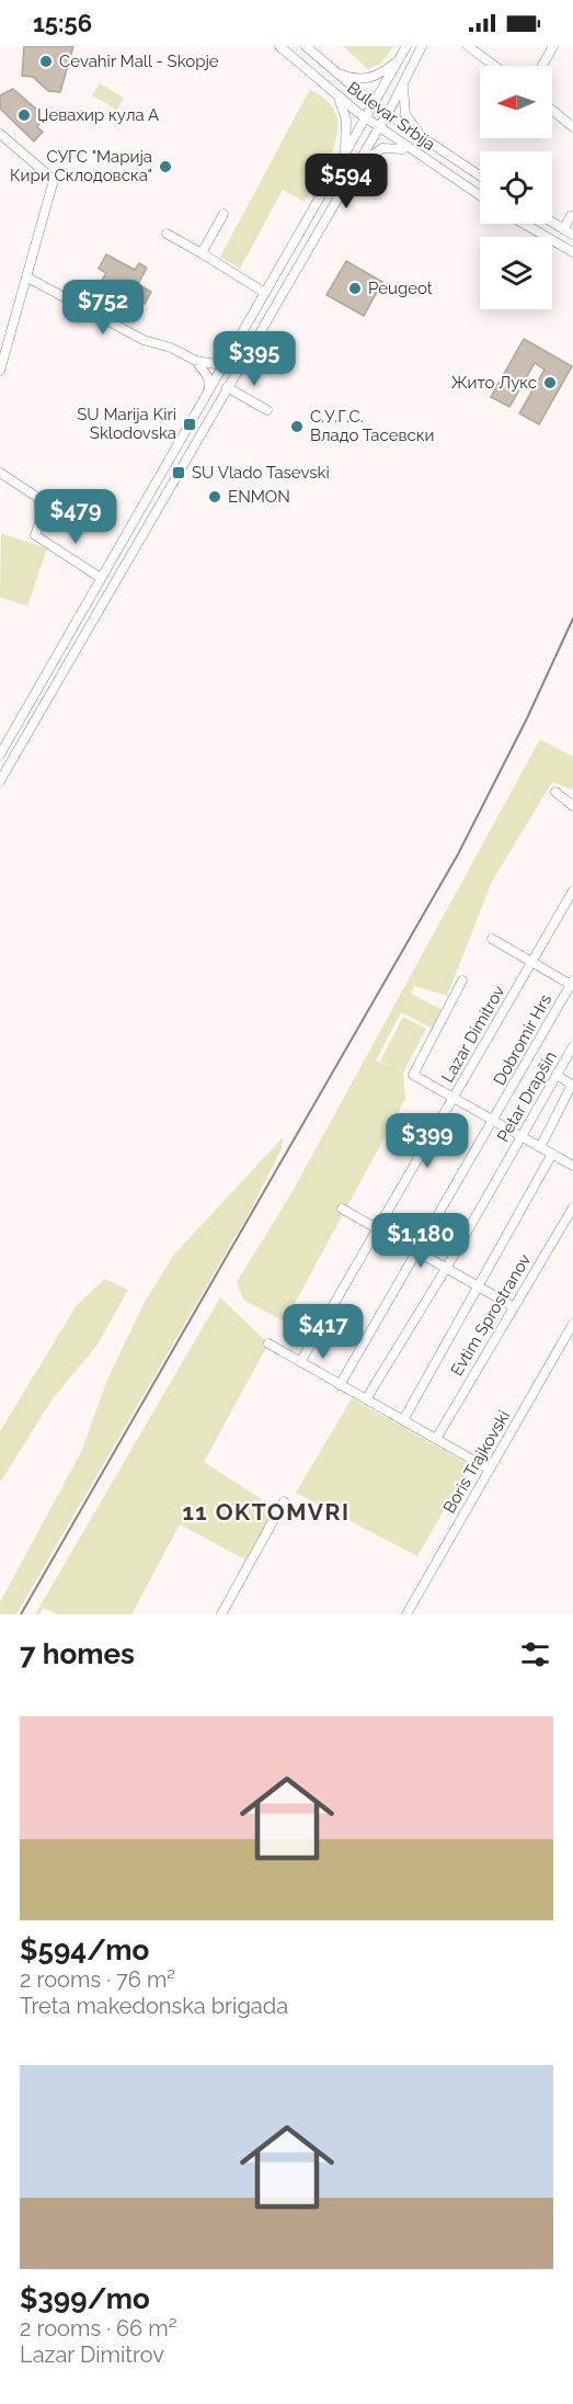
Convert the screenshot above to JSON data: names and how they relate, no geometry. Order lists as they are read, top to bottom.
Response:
{
  "streets": {
    "street": [
      "Bulevar Srbija",
      "Lazar Dimitrov",
      "Dobromir Hrs",
      "Petar Drapšin",
      "Evtim Sprostranov",
      "Boris Trajkovski"
    ]
  },
  "districts": ["11 OKTOMVRI"],
  "places": {
    "other": [
      "Cevahir Mall - Skopje",
      "Џевахир кула А",
      "СУГС \"Марија Кири Склодовска\"",
      "Peugeot",
      "Жито Лукс",
      "С.У.Г.С. Владо Тасевски",
      "ENMON"
    ],
    "transit": ["SU Marija Kiri Sklodovska", "SU Vlado Tasevski"]
  },
  "north": "left",
  "page": {
    "status": "15:56",
    "price": [
      "$594",
      "$752",
      "$395",
      "$479",
      "$399",
      "$1,180",
      "$417"
    ],
    "heading": "7 homes",
    "list": [
      {
        "name": "$594/mo",
        "note": "2 rooms · 76 m² · Treta makedonska brigada"
      },
      {
        "name": "$399/mo",
        "note": "2 rooms · 66 m² · Lazar Dimitrov"
      }
    ]
  }
}
